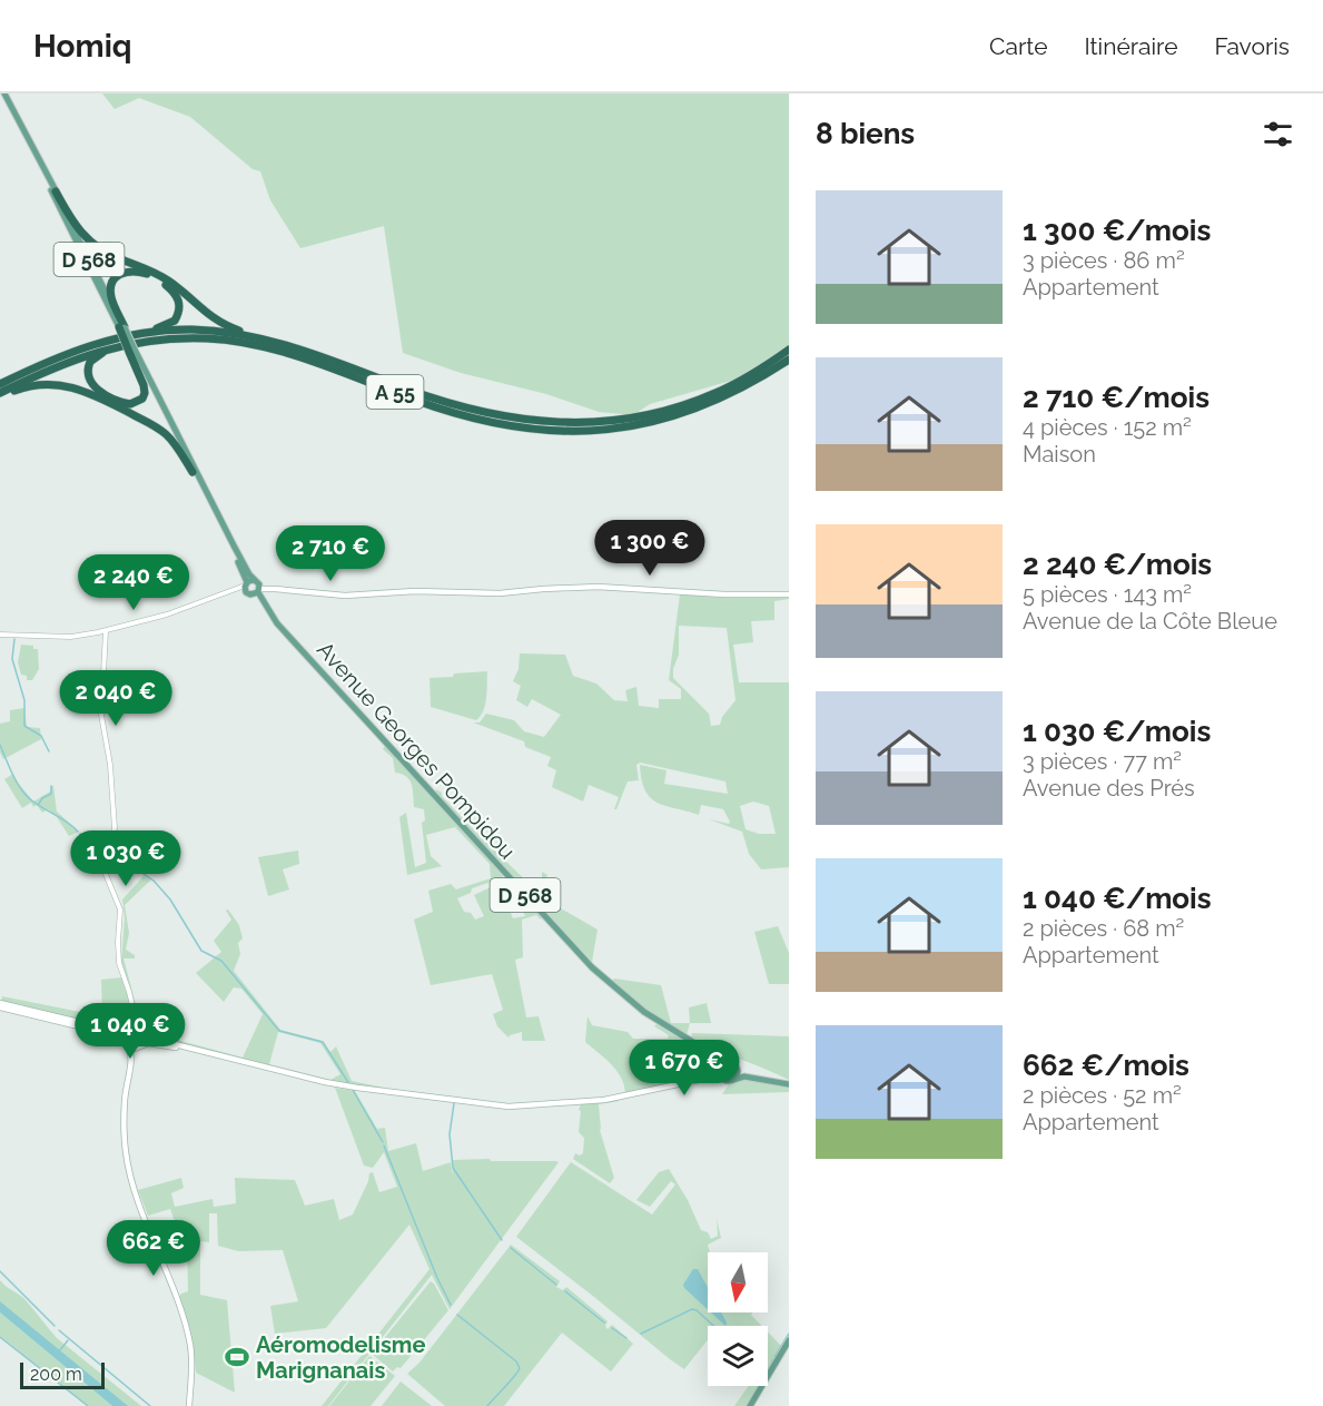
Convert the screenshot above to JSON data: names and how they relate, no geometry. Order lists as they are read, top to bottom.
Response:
{
  "streets": {
    "highway": ["A 55"],
    "main road": ["D 568", "Avenue Georges Pompidou"]
  },
  "crossings": [
    ["D 568", "Avenue Georges Pompidou"]
  ],
  "places": {
    "sports": ["Aéromodelisme Marignanais"]
  },
  "scale_bar": "200 m",
  "north": "bottom",
  "page": {
    "header": "Homiq",
    "nav": ["Carte", "Itinéraire", "Favoris"],
    "heading": "8 biens",
    "list": [
      {
        "name": "1 300 €/mois",
        "note": "3 pièces · 86 m² · Appartement"
      },
      {
        "name": "2 710 €/mois",
        "note": "4 pièces · 152 m² · Maison"
      },
      {
        "name": "2 240 €/mois",
        "note": "5 pièces · 143 m² · Avenue de la Côte Bleue"
      },
      {
        "name": "1 030 €/mois",
        "note": "3 pièces · 77 m² · Avenue des Prés"
      },
      {
        "name": "1 040 €/mois",
        "note": "2 pièces · 68 m² · Appartement"
      },
      {
        "name": "662 €/mois",
        "note": "2 pièces · 52 m² · Appartement"
      }
    ],
    "price": [
      "1 300 €",
      "2 710 €",
      "2 240 €",
      "2 040 €",
      "1 030 €",
      "1 040 €",
      "1 670 €",
      "662 €"
    ],
    "scale": "200 m"
  }
}
